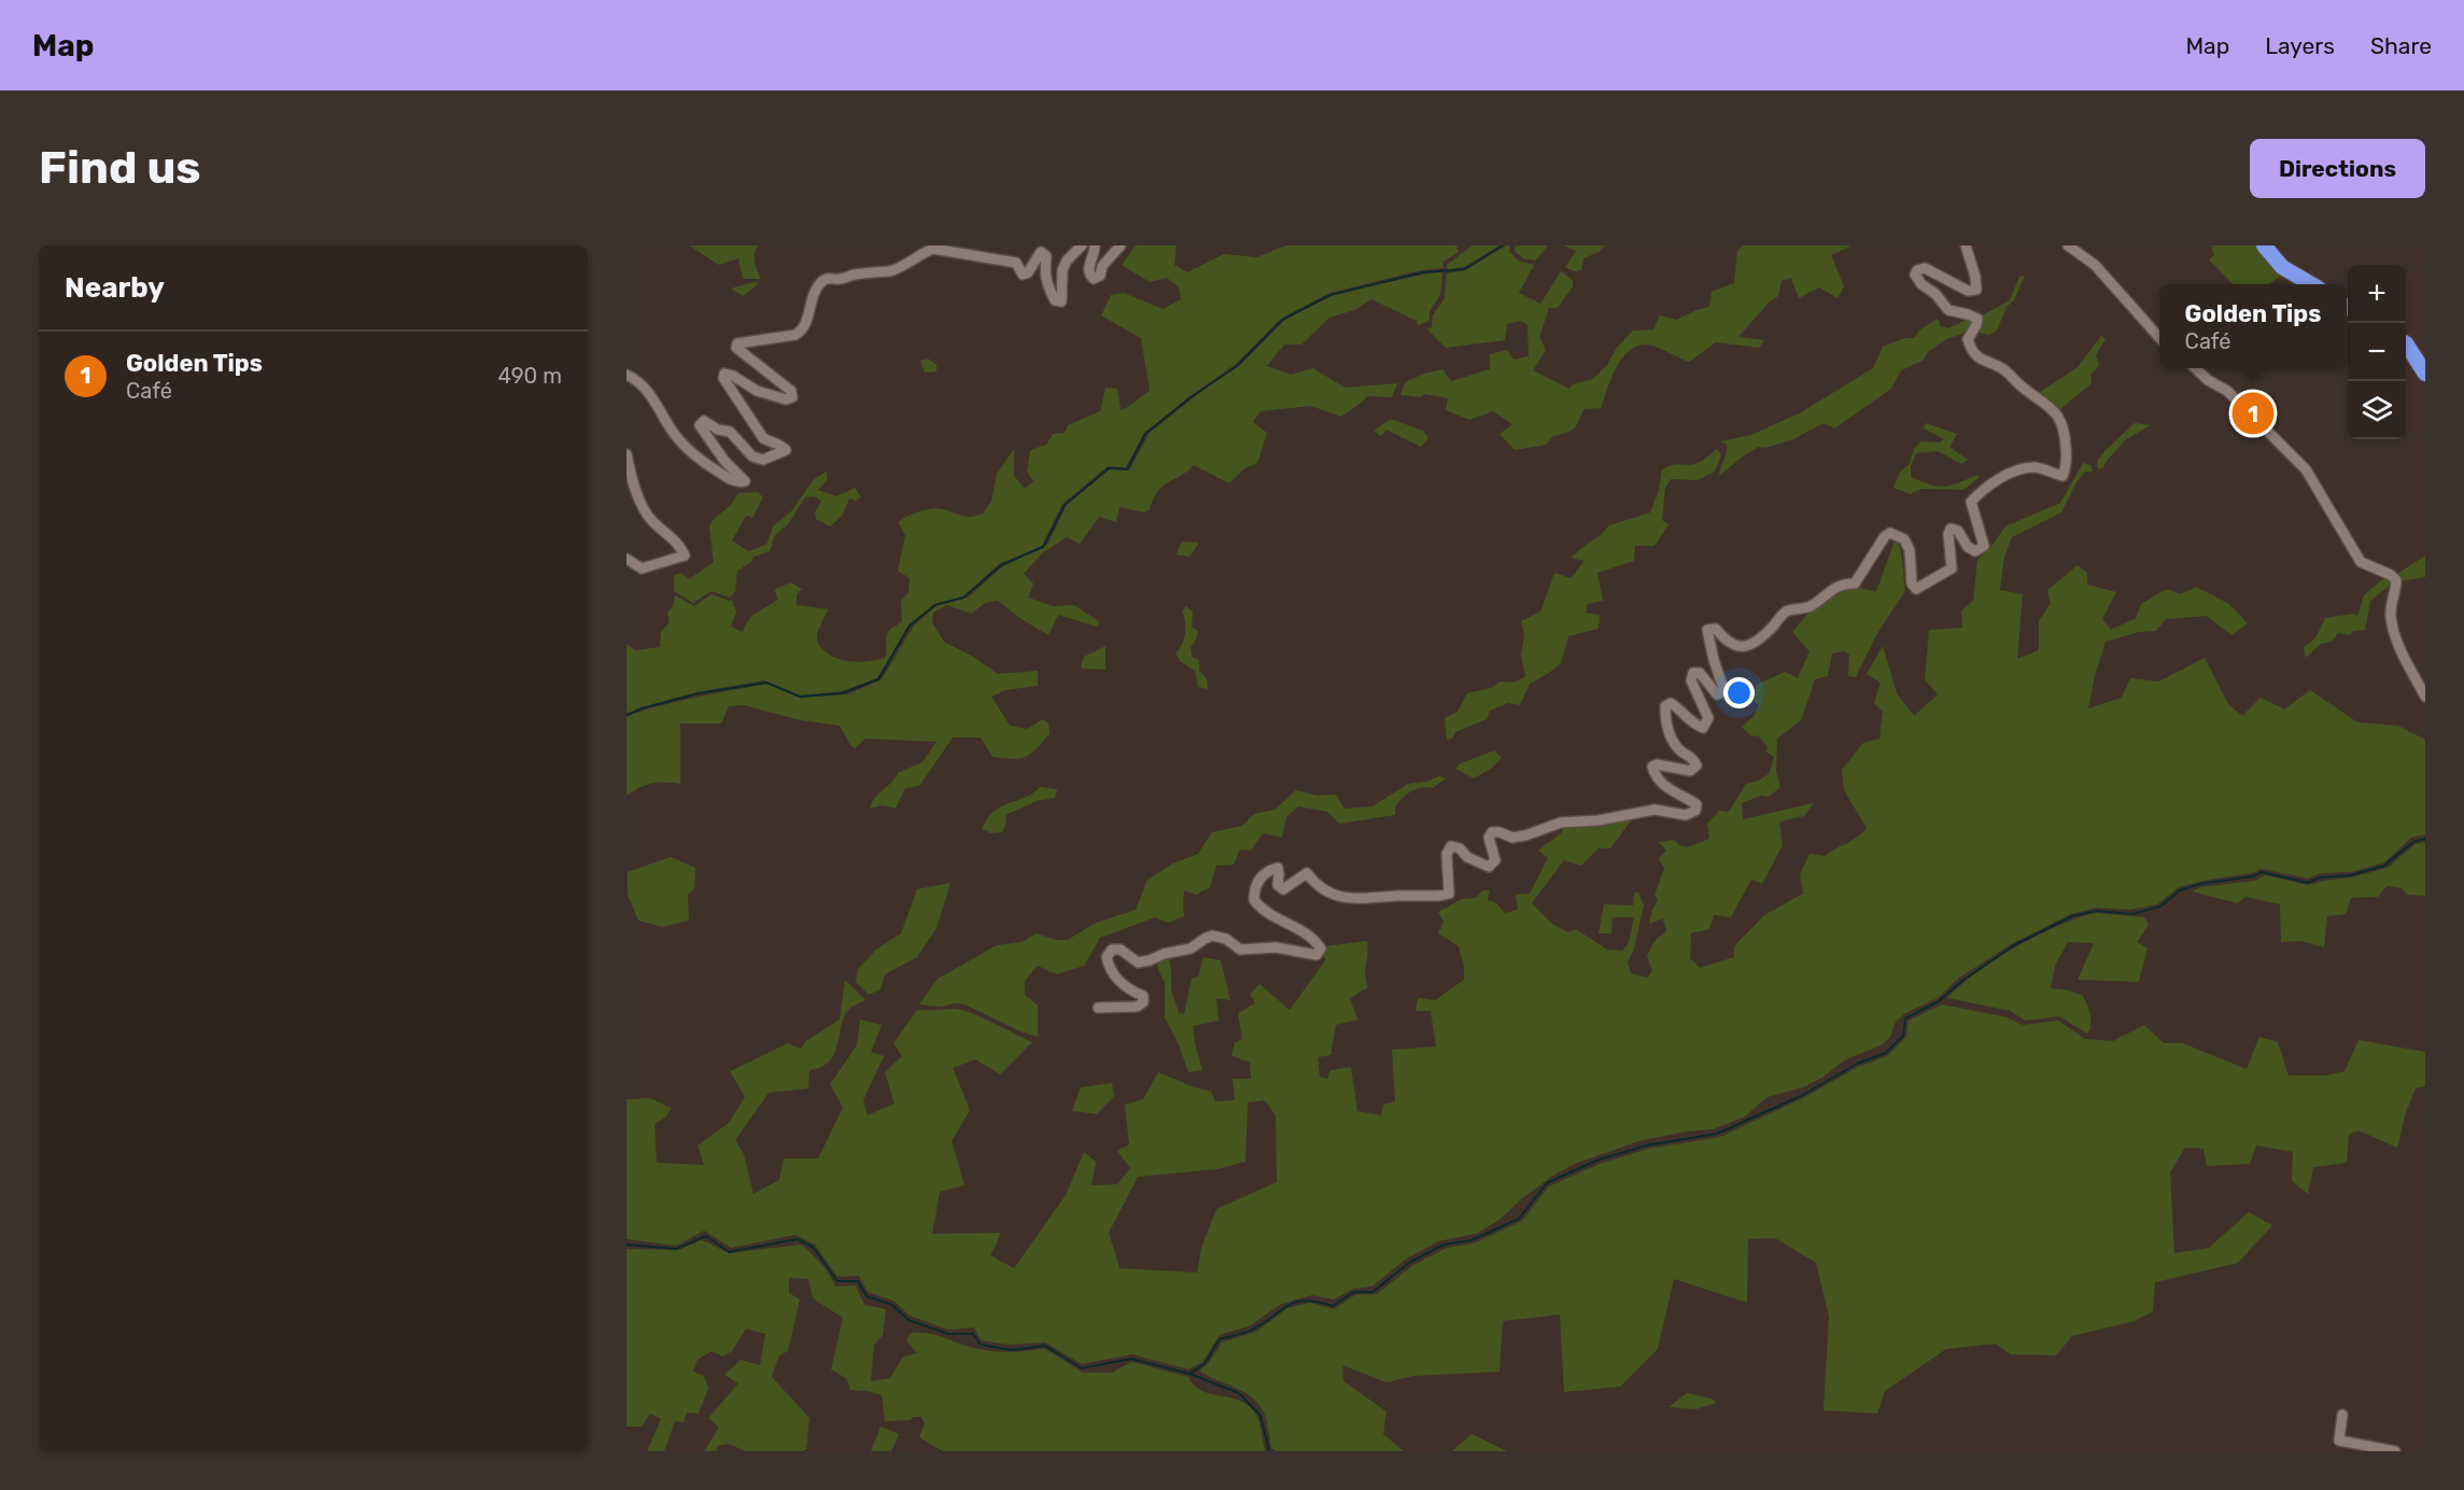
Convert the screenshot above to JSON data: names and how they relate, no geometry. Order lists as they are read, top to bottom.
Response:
{
  "page": {
    "header": "Map",
    "nav": ["Map", "Layers", "Share"],
    "buttons": "Directions",
    "title": "Find us",
    "heading": "Nearby",
    "map_buttons": ["+", "−"],
    "popup": ["Golden Tips", "Café"],
    "list": [
      {
        "mark": "1",
        "name": "Golden Tips",
        "note": "Café",
        "value": "490 m"
      }
    ],
    "pins": "1"
  }
}
